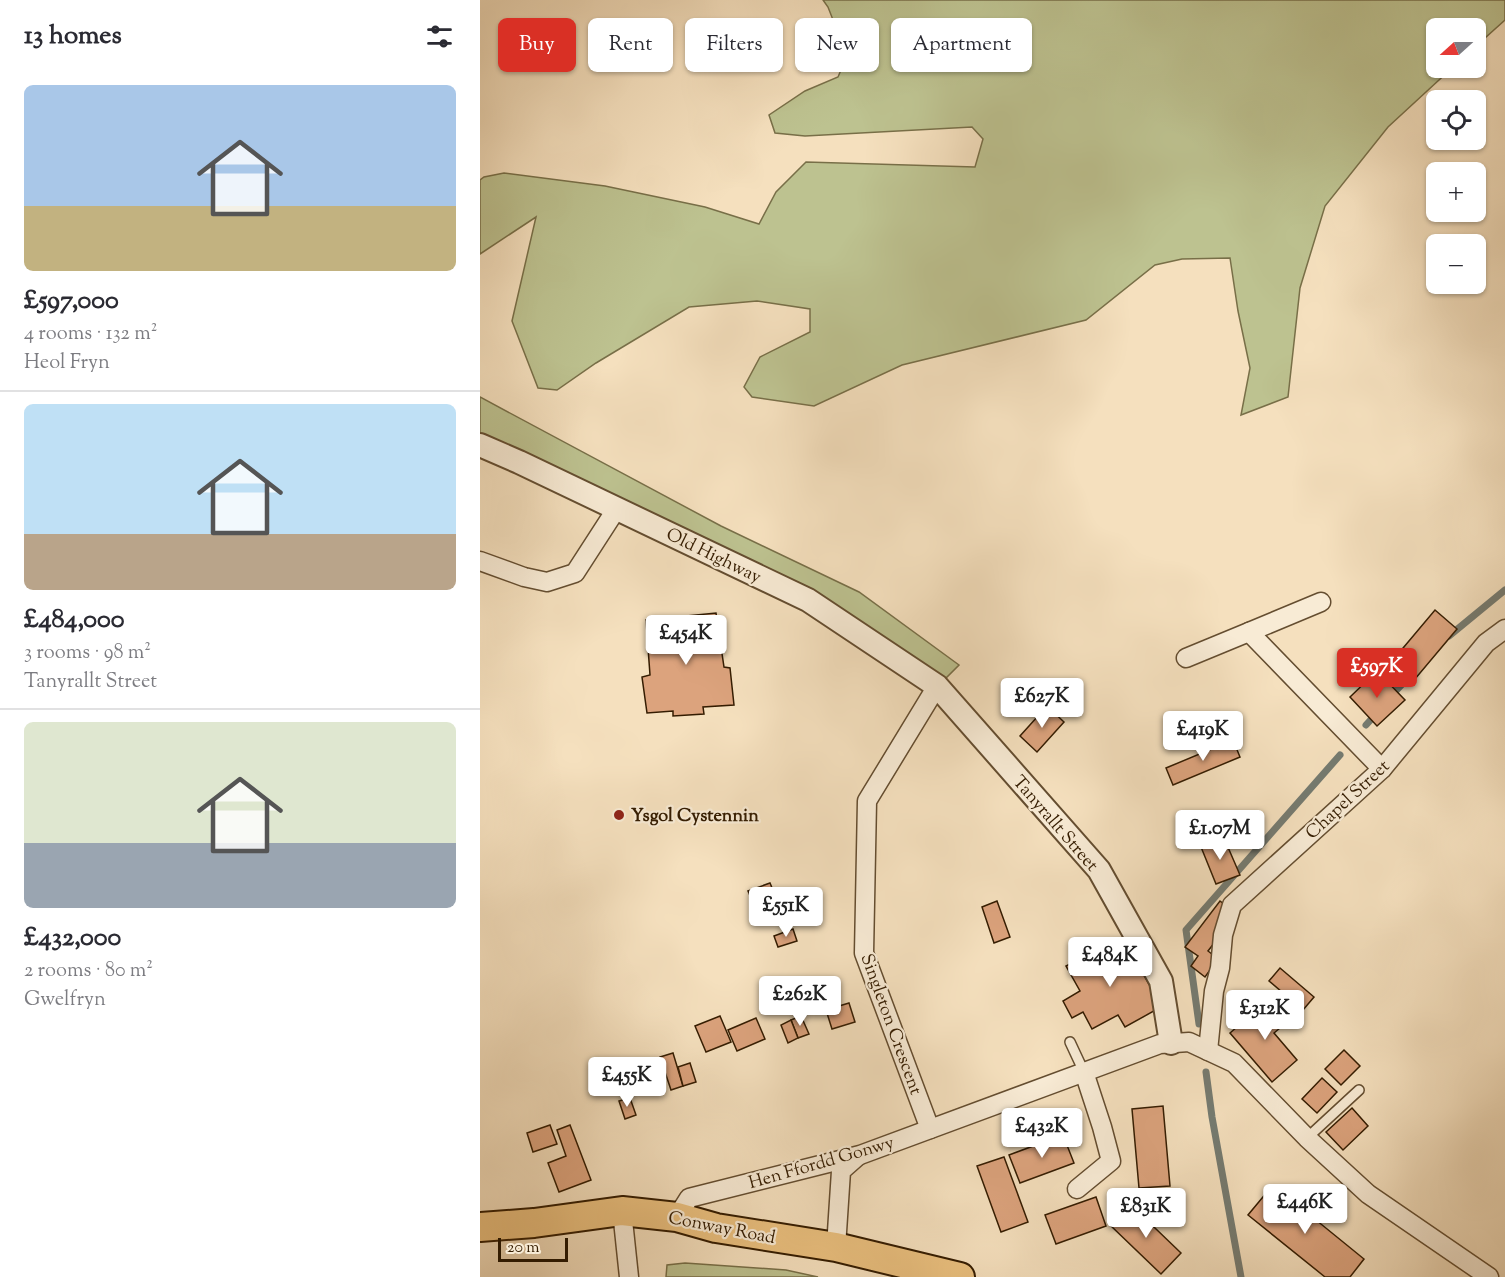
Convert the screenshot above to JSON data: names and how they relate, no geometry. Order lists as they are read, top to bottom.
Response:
{
  "streets": {
    "main road": ["Conway Road"],
    "street": [
      "Old Highway",
      "Chapel Street",
      "Tanyrallt Street",
      "Singleton Crescent",
      "Hen Ffordd Gonwy"
    ]
  },
  "crossings": [
    ["Old Highway", "Tanyrallt Street"],
    ["Old Highway", "Singleton Crescent"],
    ["Chapel Street", "Hen Ffordd Gonwy"],
    ["Tanyrallt Street", "Singleton Crescent"],
    ["Tanyrallt Street", "Hen Ffordd Gonwy"],
    ["Singleton Crescent", "Hen Ffordd Gonwy"],
    ["Hen Ffordd Gonwy", "Conway Road"]
  ],
  "places": ["Ysgol Cystennin"],
  "scale_bar": "20 m",
  "north": "left",
  "page": {
    "heading": "13 homes",
    "map_buttons": ["+", "−"],
    "chip": [
      "Buy",
      "Rent",
      "Filters",
      "New",
      "Apartment"
    ],
    "list": [
      {
        "name": "£597,000",
        "note": "4 rooms · 132 m² · Heol Fryn"
      },
      {
        "name": "£484,000",
        "note": "3 rooms · 98 m² · Tanyrallt Street"
      },
      {
        "name": "£432,000",
        "note": "2 rooms · 80 m² · Gwelfryn"
      }
    ],
    "price": [
      "£454K",
      "£597K",
      "£627K",
      "£419K",
      "£1.07M",
      "£551K",
      "£484K",
      "£262K",
      "£312K",
      "£455K",
      "£432K",
      "£446K",
      "£831K"
    ],
    "scale": "20 m"
  }
}
